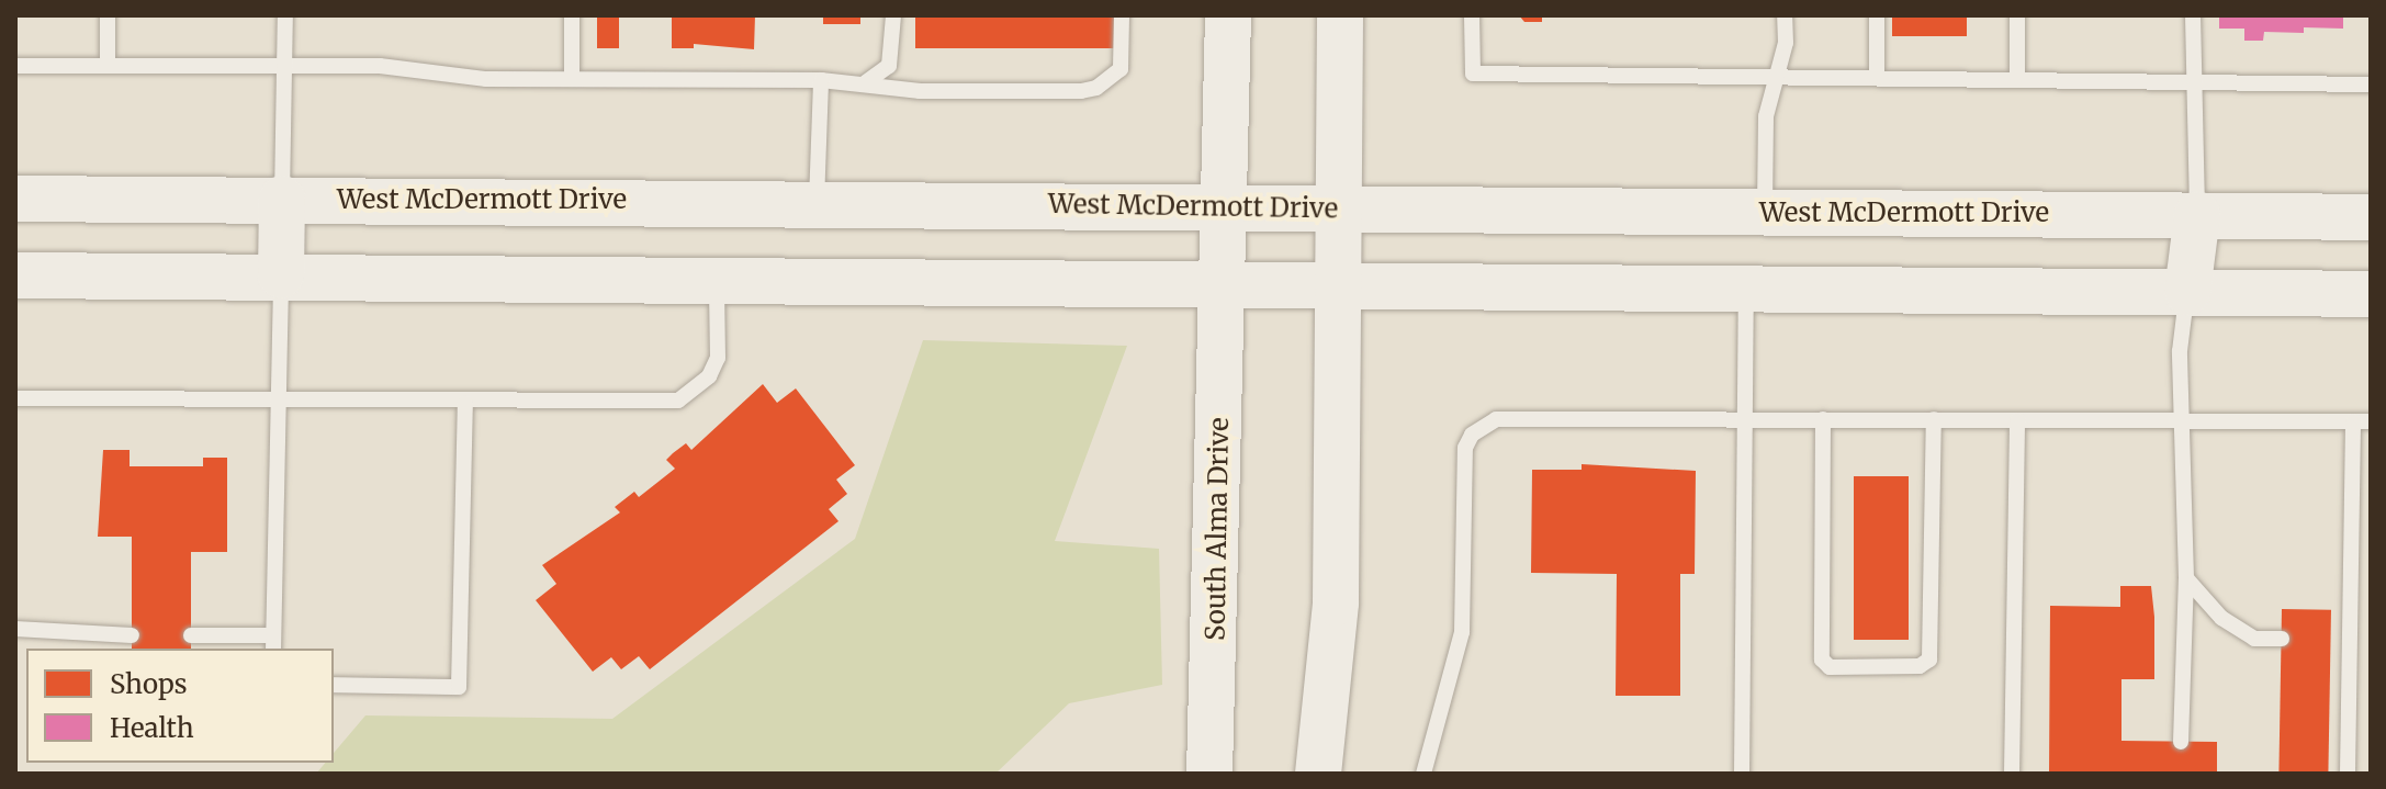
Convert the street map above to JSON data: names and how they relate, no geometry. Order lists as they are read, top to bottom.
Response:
{
  "streets": {
    "main road": ["West McDermott Drive", "South Alma Drive"]
  },
  "crossings": [
    ["West McDermott Drive", "South Alma Drive"]
  ],
  "legend": ["Shops", "Health"]
}
